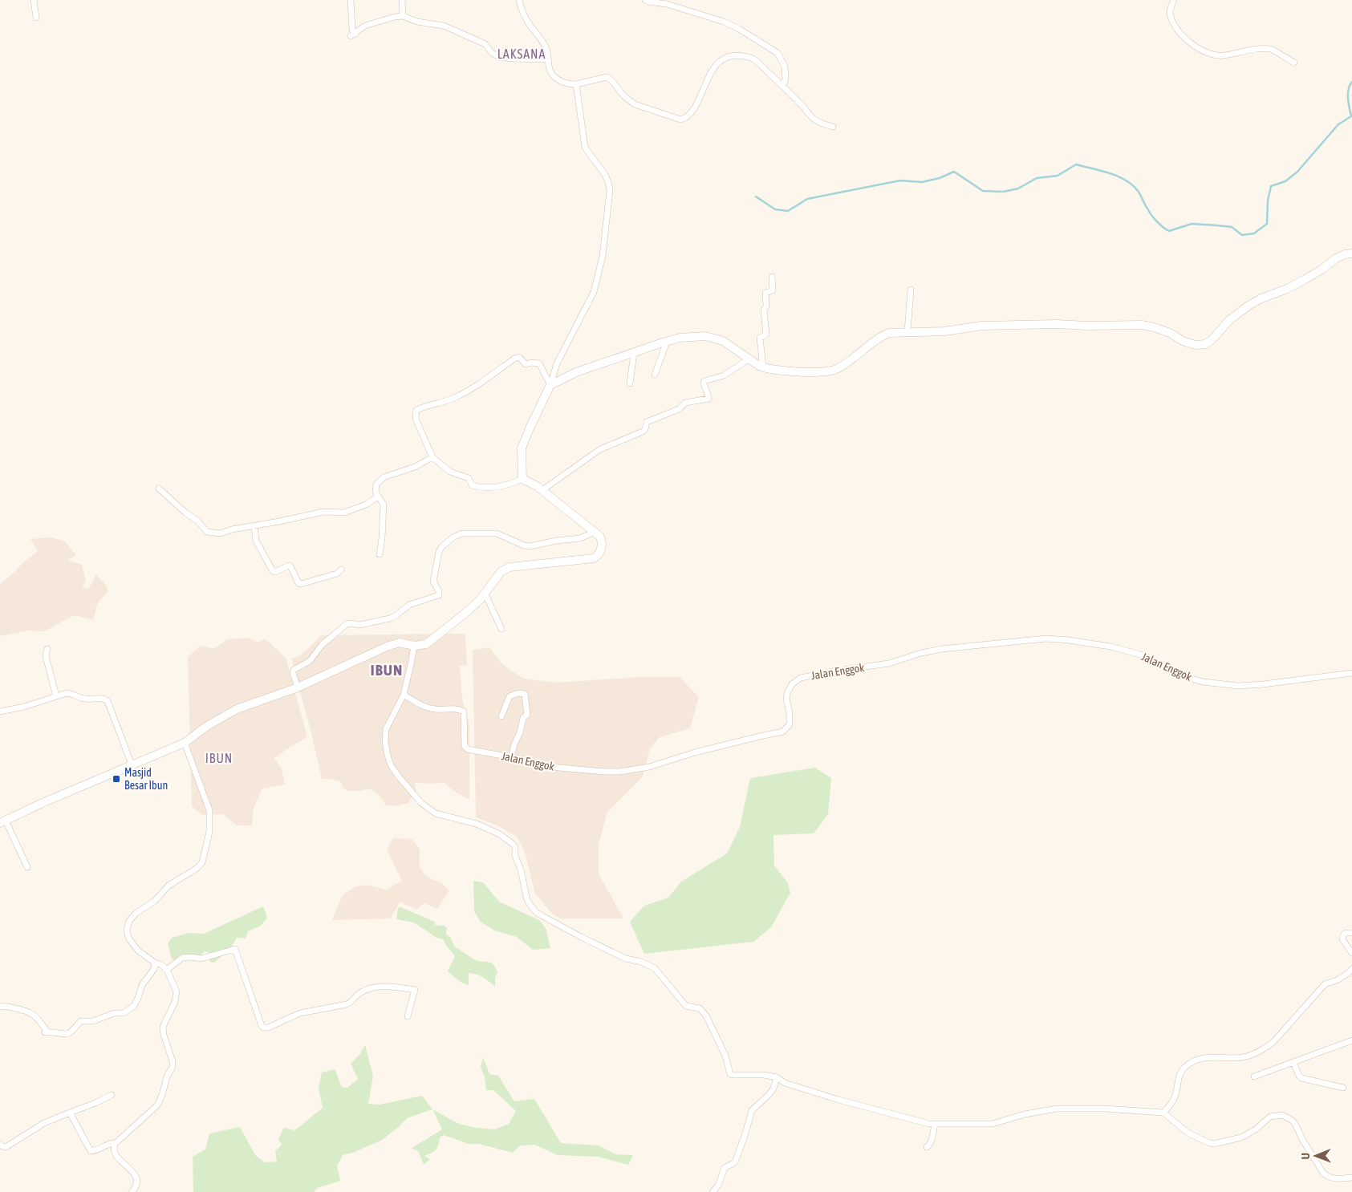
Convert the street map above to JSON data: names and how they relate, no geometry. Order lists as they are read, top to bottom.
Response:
{
  "streets": {
    "street": ["Jalan Enggok"]
  },
  "districts": ["LAKSANA", "IBUN", "IBUN"],
  "places": {
    "transit": ["Masjid Besar Ibun"]
  },
  "north": "left"
}
